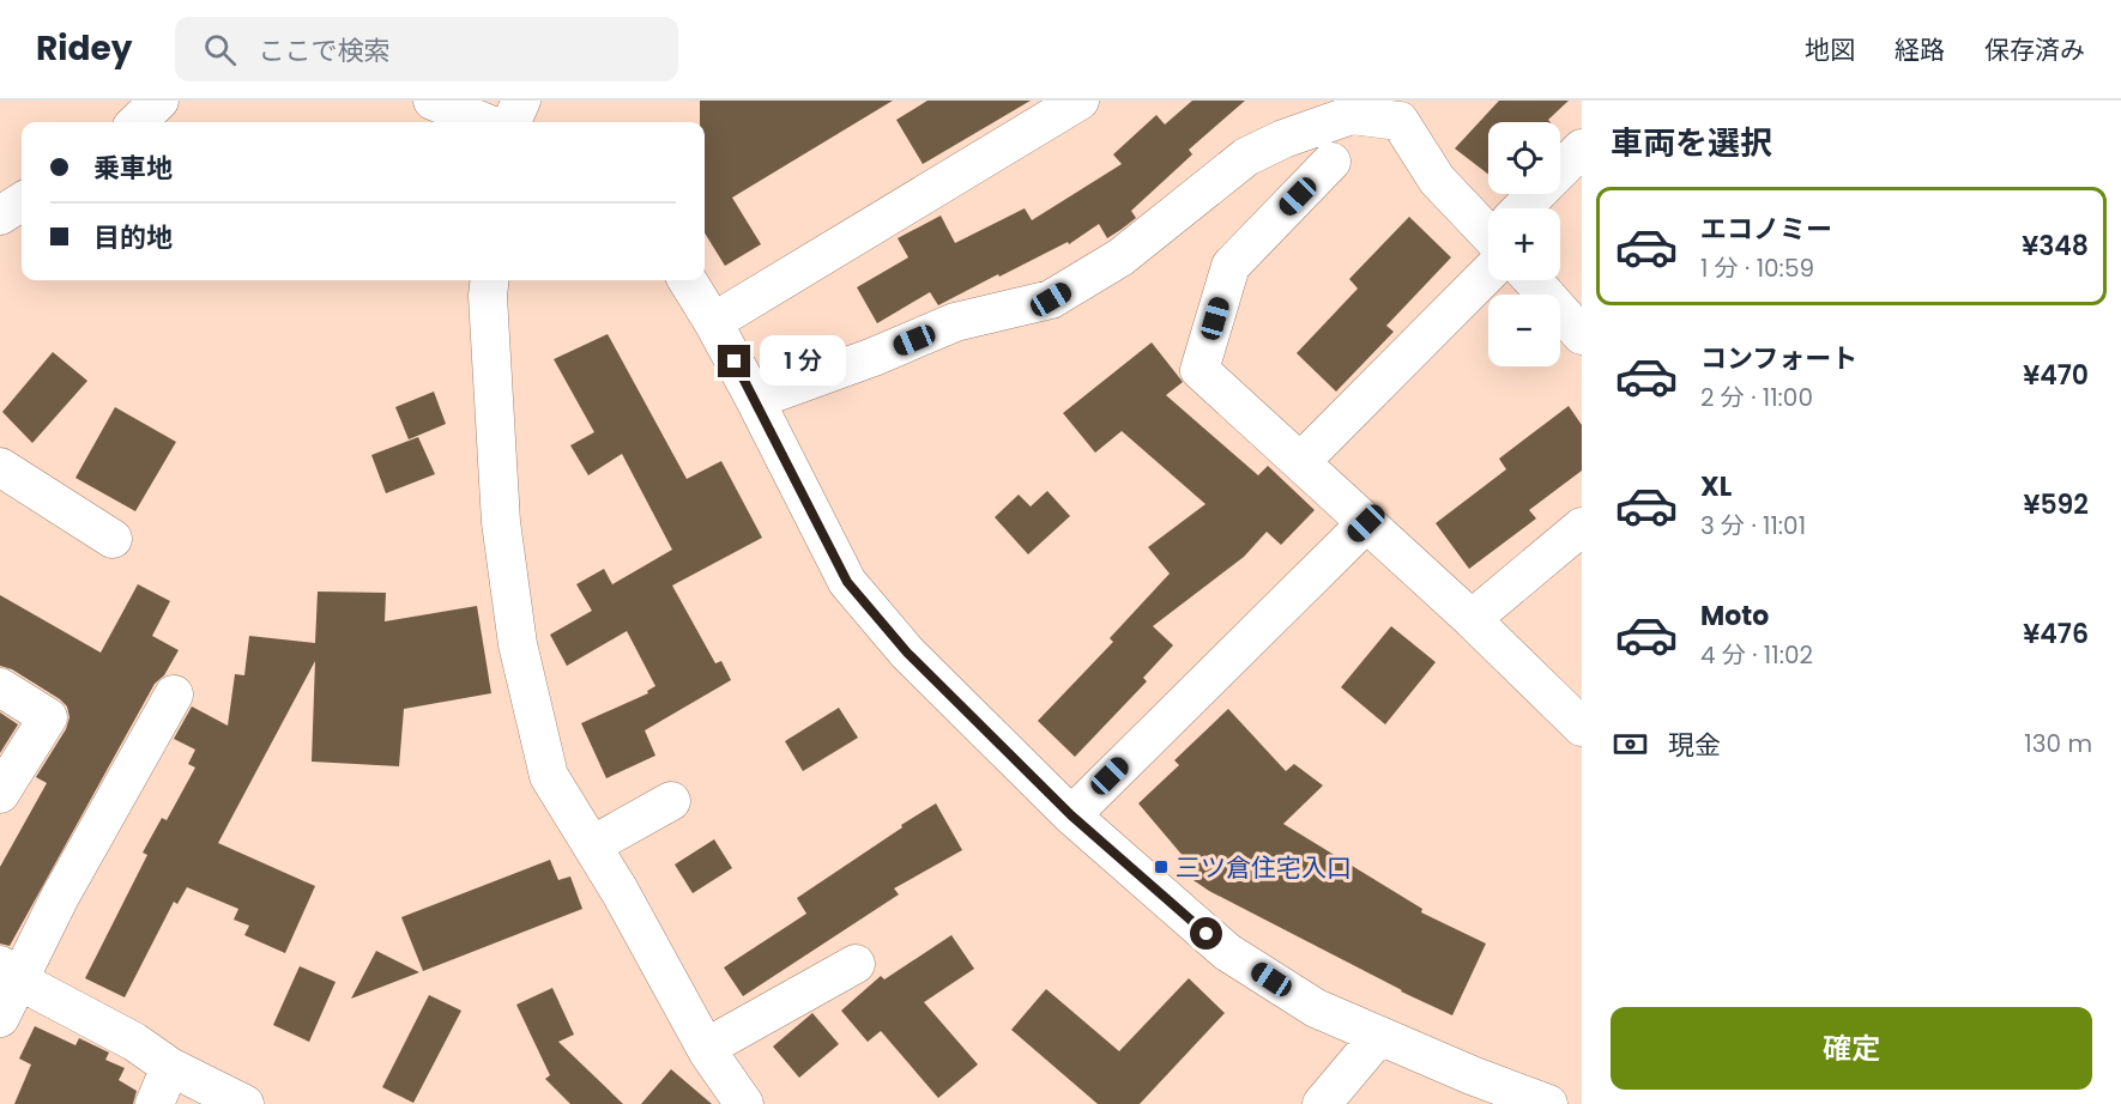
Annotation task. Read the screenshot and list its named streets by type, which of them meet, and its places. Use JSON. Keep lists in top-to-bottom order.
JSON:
{
  "places": {
    "transit": ["三ツ倉住宅入口"]
  },
  "page": {
    "header": "Ridey",
    "search": "ここで検索",
    "nav": ["地図", "経路", "保存済み"],
    "heading": "車両を選択",
    "map_buttons": ["+", "−"],
    "banner": ["乗車地", "目的地"],
    "list": [
      {
        "name": "エコノミー",
        "note": "1 分 · 10:59",
        "value": "¥348"
      },
      {
        "name": "コンフォート",
        "note": "2 分 · 11:00",
        "value": "¥470"
      },
      {
        "name": "XL",
        "note": "3 分 · 11:01",
        "value": "¥592"
      },
      {
        "name": "Moto",
        "note": "4 分 · 11:02",
        "value": "¥476"
      }
    ],
    "bubble": "1 分",
    "pay": ["現金", "130 m"],
    "buttons": "確定"
  }
}
